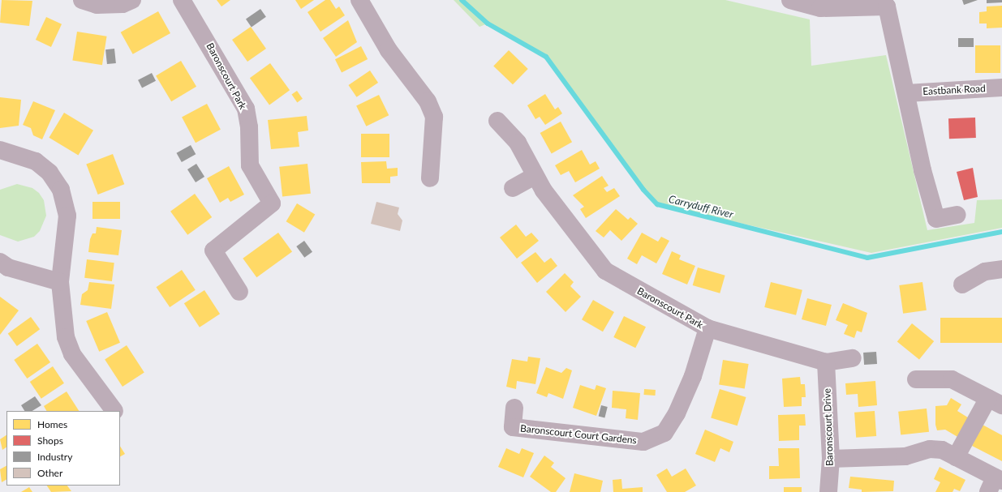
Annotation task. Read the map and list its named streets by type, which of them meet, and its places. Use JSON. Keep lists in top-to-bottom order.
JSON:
{
  "streets": {
    "street": [
      "Baronscourt Park",
      "Eastbank Road",
      "Baronscourt Drive",
      "Baronscourt Court Gardens"
    ]
  },
  "crossings": [
    ["Baronscourt Park", "Baronscourt Drive"],
    ["Baronscourt Park", "Baronscourt Court Gardens"]
  ],
  "water": ["Carryduff River"],
  "legend": [
    "Homes",
    "Shops",
    "Industry",
    "Other"
  ]
}
